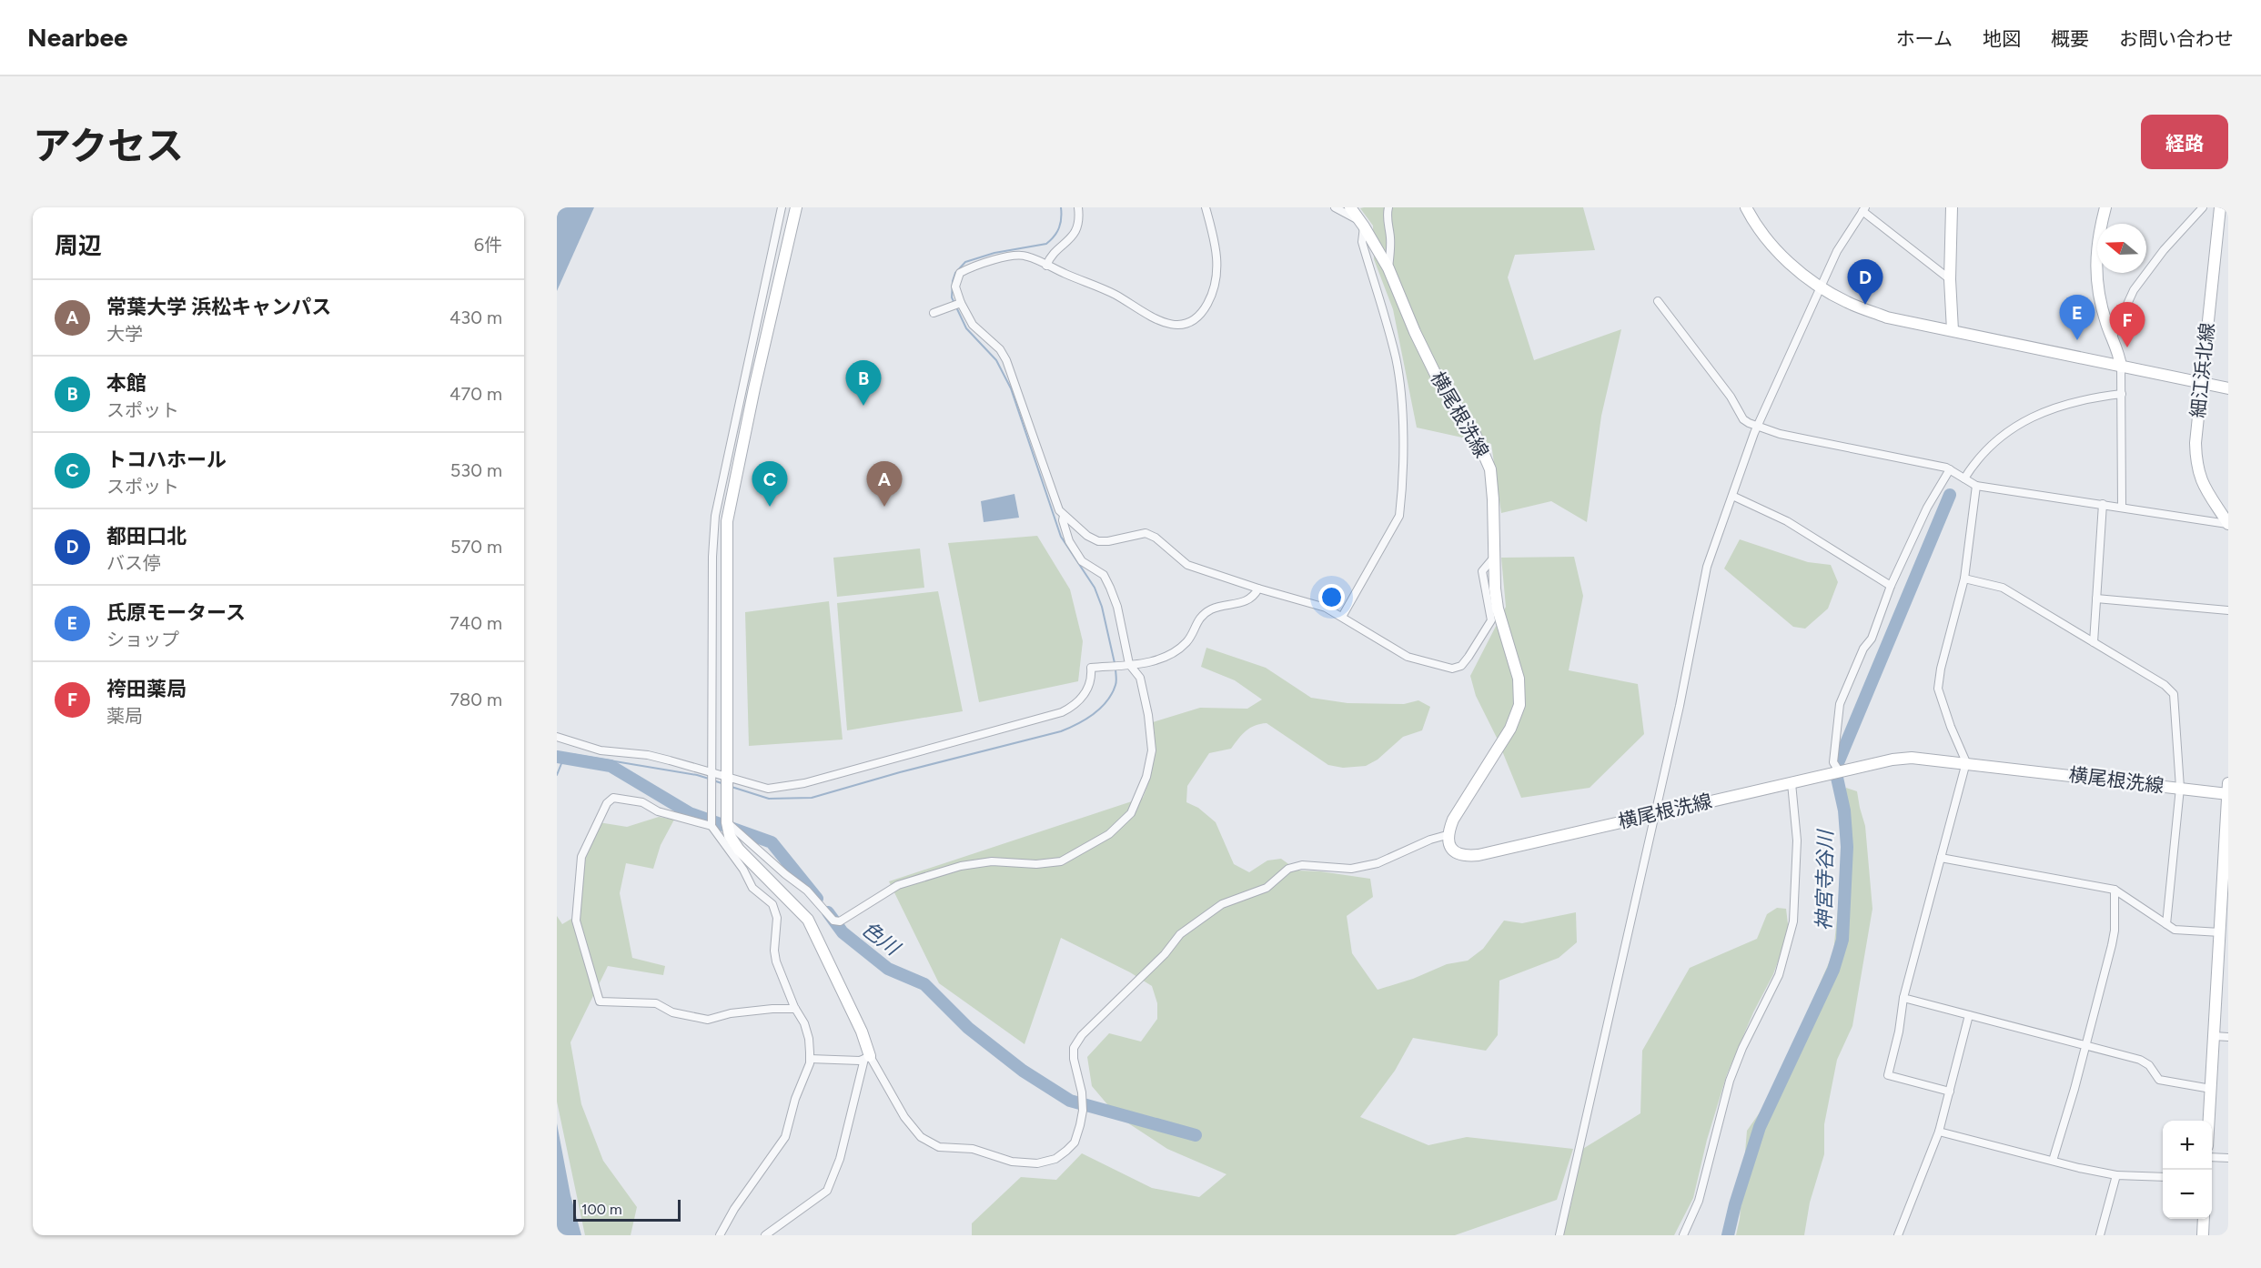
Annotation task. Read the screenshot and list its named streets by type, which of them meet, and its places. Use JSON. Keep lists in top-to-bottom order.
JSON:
{
  "streets": {
    "main road": ["細江浜北線", "横尾根洗線"]
  },
  "water": ["神宮寺谷川", "色川"],
  "scale_bar": "100 m",
  "north": "left",
  "page": {
    "header": "Nearbee",
    "nav": [
      "ホーム",
      "地図",
      "概要",
      "お問い合わせ"
    ],
    "title": "アクセス",
    "buttons": "経路",
    "heading": ["周辺", "6件"],
    "pins": [
      "D",
      "E",
      "F",
      "B",
      "A",
      "C"
    ],
    "list": [
      {
        "mark": "A",
        "name": "常葉大学 浜松キャンパス",
        "note": "大学",
        "value": "430 m"
      },
      {
        "mark": "B",
        "name": "本館",
        "note": "スポット",
        "value": "470 m"
      },
      {
        "mark": "C",
        "name": "トコハホール",
        "note": "スポット",
        "value": "530 m"
      },
      {
        "mark": "D",
        "name": "都田口北",
        "note": "バス停",
        "value": "570 m"
      },
      {
        "mark": "E",
        "name": "氏原モータース",
        "note": "ショップ",
        "value": "740 m"
      },
      {
        "mark": "F",
        "name": "袴田薬局",
        "note": "薬局",
        "value": "780 m"
      }
    ],
    "map_buttons": ["+", "−"],
    "scale": "100 m"
  }
}
